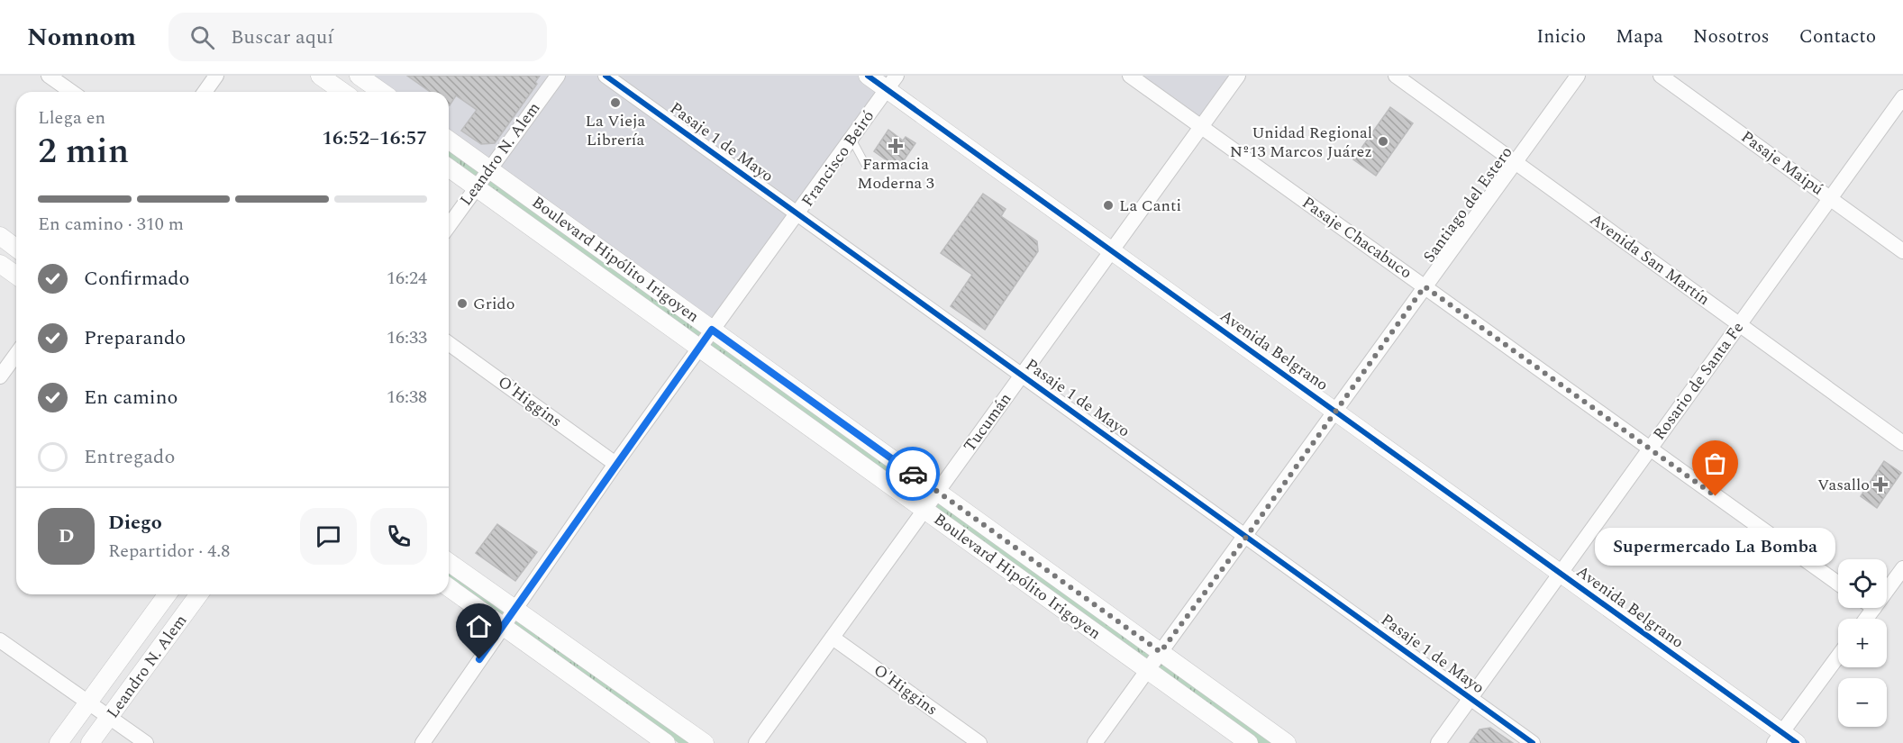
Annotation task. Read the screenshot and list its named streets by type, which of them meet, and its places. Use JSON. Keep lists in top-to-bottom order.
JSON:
{
  "streets": {
    "street": [
      "Pasaje 1 de Mayo",
      "Leandro N. Alem",
      "Francisco Beiró",
      "Pasaje Maipú",
      "Santiago del Estero",
      "Pasaje Chacabuco",
      "Boulevard Hipólito Irigoyen",
      "Avenida San Martín",
      "Avenida Belgrano",
      "Rosario de Santa Fe",
      "O'Higgins",
      "Tucumán"
    ]
  },
  "crossings": [
    ["Pasaje 1 de Mayo", "Francisco Beiró"],
    ["Pasaje 1 de Mayo", "Santiago del Estero"],
    ["Pasaje 1 de Mayo", "Rosario de Santa Fe"],
    ["Pasaje 1 de Mayo", "Tucumán"],
    ["Leandro N. Alem", "Boulevard Hipólito Irigoyen"],
    ["Francisco Beiró", "Boulevard Hipólito Irigoyen"],
    ["Francisco Beiró", "Avenida Belgrano"],
    ["Francisco Beiró", "O'Higgins"],
    ["Pasaje Maipú", "Rosario de Santa Fe"],
    ["Santiago del Estero", "Pasaje Chacabuco"],
    ["Santiago del Estero", "Boulevard Hipólito Irigoyen"],
    ["Santiago del Estero", "Avenida San Martín"],
    ["Santiago del Estero", "Avenida Belgrano"],
    ["Pasaje Chacabuco", "Rosario de Santa Fe"],
    ["Pasaje Chacabuco", "Tucumán"],
    ["Boulevard Hipólito Irigoyen", "Tucumán"],
    ["Avenida San Martín", "Rosario de Santa Fe"],
    ["Avenida Belgrano", "Rosario de Santa Fe"],
    ["Avenida Belgrano", "Tucumán"],
    ["O'Higgins", "Tucumán"]
  ],
  "places": {
    "other": [
      "La Vieja Librería",
      "Unidad Regional Nº13 Marcos Juárez",
      "La Canti",
      "Grido",
      "Supermercado La Bomba"
    ],
    "health": ["Farmacia Moderna 3", "Vasallo"]
  },
  "page": {
    "header": "Nomnom",
    "search": "Buscar aquí",
    "nav": [
      "Inicio",
      "Mapa",
      "Nosotros",
      "Contacto"
    ],
    "heading": ["2 min", "Llega en", "16:52–16:57"],
    "panel": ["Diego", "Repartidor · 4.8"],
    "bar": "En camino · 310 m",
    "list": [
      ["Confirmado", "16:24"],
      ["Preparando", "16:33"],
      ["En camino", "16:38"],
      "Entregado"
    ],
    "round": "D",
    "bubble": "Supermercado La Bomba",
    "map_buttons": ["+", "−"]
  }
}
